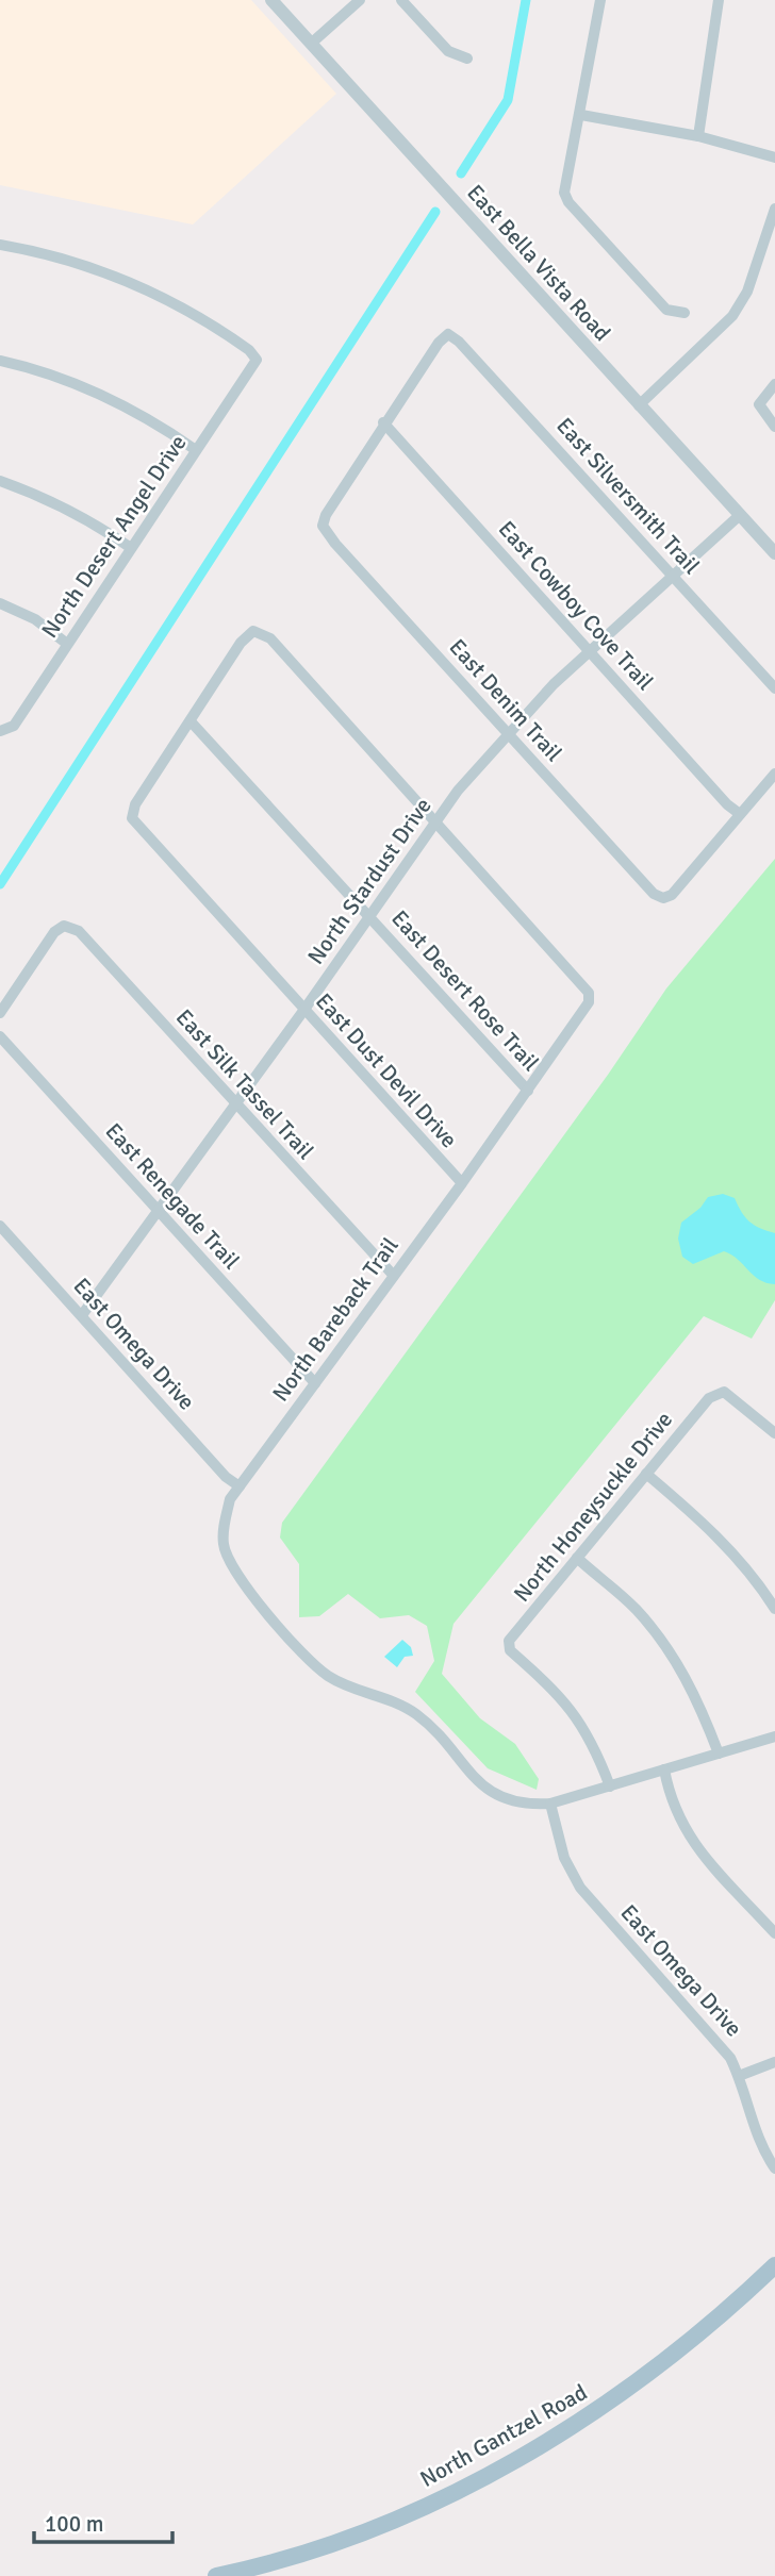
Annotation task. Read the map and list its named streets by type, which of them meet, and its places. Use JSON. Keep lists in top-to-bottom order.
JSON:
{
  "streets": {
    "main road": ["North Gantzel Road"],
    "street": [
      "East Bella Vista Road",
      "East Silversmith Trail",
      "North Desert Angel Drive",
      "East Cowboy Cove Trail",
      "East Denim Trail",
      "North Stardust Drive",
      "East Desert Rose Trail",
      "East Dust Devil Drive",
      "East Silk Tassel Trail",
      "East Renegade Trail",
      "North Bareback Trail",
      "East Omega Drive",
      "North Honeysuckle Drive"
    ]
  },
  "crossings": [
    ["East Bella Vista Road", "North Stardust Drive"],
    ["East Silversmith Trail", "East Cowboy Cove Trail"],
    ["East Silversmith Trail", "East Denim Trail"],
    ["East Silversmith Trail", "North Stardust Drive"],
    ["East Cowboy Cove Trail", "East Denim Trail"],
    ["East Cowboy Cove Trail", "North Stardust Drive"],
    ["East Denim Trail", "North Stardust Drive"],
    ["North Stardust Drive", "East Desert Rose Trail"],
    ["North Stardust Drive", "East Dust Devil Drive"],
    ["North Stardust Drive", "East Silk Tassel Trail"],
    ["North Stardust Drive", "East Renegade Trail"],
    ["North Stardust Drive", "North Bareback Trail"],
    ["North Stardust Drive", "East Omega Drive"],
    ["East Desert Rose Trail", "East Dust Devil Drive"],
    ["East Desert Rose Trail", "North Bareback Trail"],
    ["East Dust Devil Drive", "North Bareback Trail"],
    ["East Silk Tassel Trail", "North Bareback Trail"],
    ["East Renegade Trail", "North Bareback Trail"],
    ["North Bareback Trail", "East Omega Drive"],
    ["North Bareback Trail", "North Honeysuckle Drive"]
  ],
  "scale_bar": "100 m"
}
